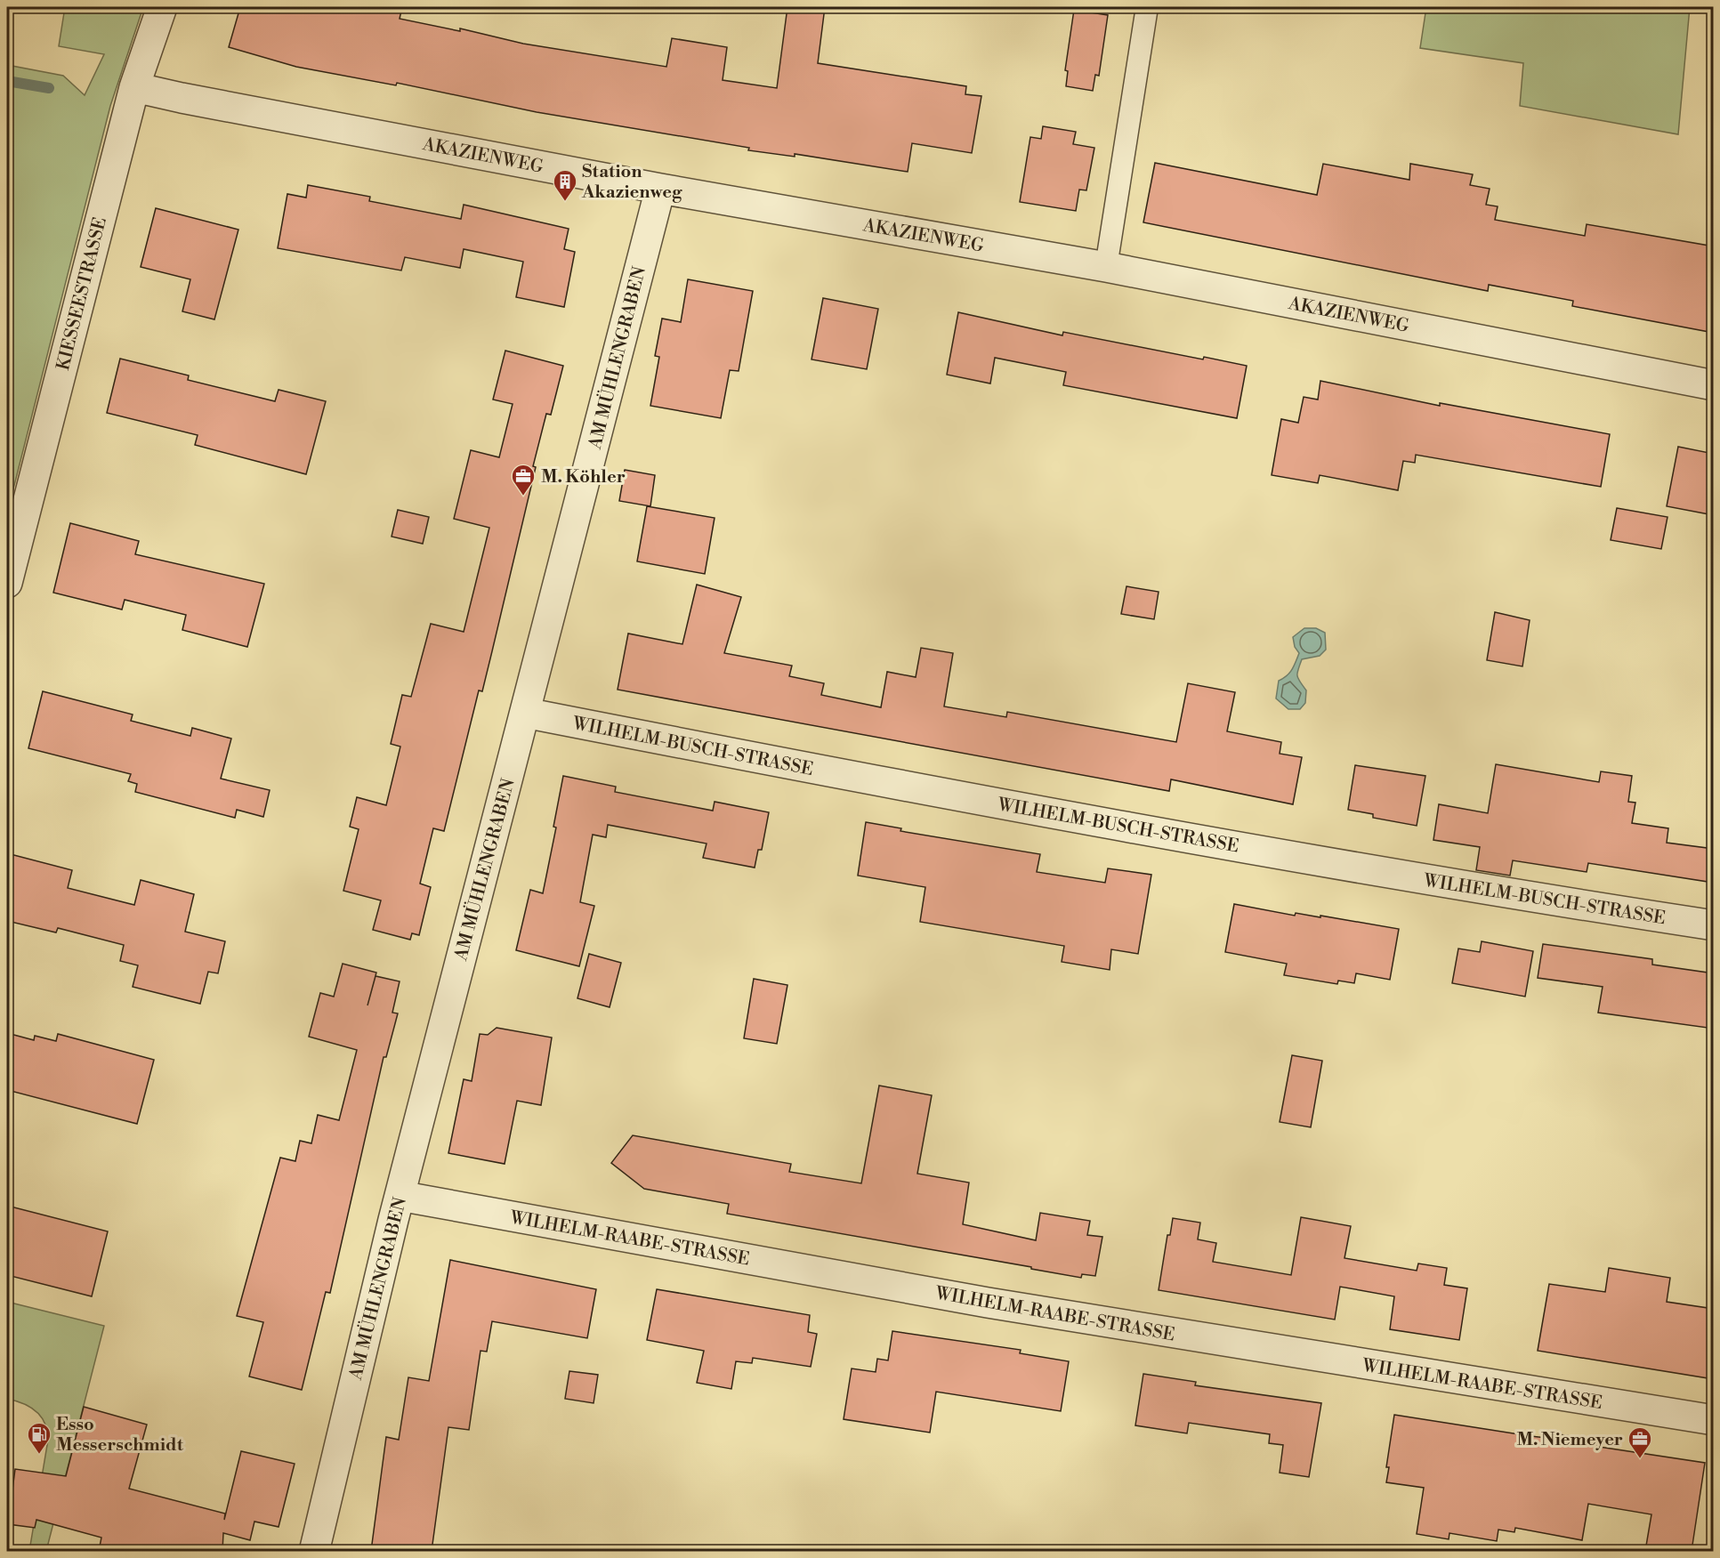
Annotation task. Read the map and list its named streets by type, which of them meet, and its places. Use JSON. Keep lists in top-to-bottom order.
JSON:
{
  "streets": {
    "street": [
      "AKAZIENWEG",
      "KIESSEESTRASSE",
      "AM MÜHLENGRABEN",
      "WILHELM-BUSCH-STRASSE",
      "WILHELM-RAABE-STRASSE"
    ]
  },
  "crossings": [
    ["AKAZIENWEG", "KIESSEESTRASSE"],
    ["AKAZIENWEG", "AM MÜHLENGRABEN"],
    ["AM MÜHLENGRABEN", "WILHELM-BUSCH-STRASSE"],
    ["AM MÜHLENGRABEN", "WILHELM-RAABE-STRASSE"]
  ],
  "places": {
    "building": ["Station Akazienweg"],
    "office": ["M. Köhler", "M. Niemeyer"],
    "fuel station": ["Esso Messerschmidt"]
  }
}
